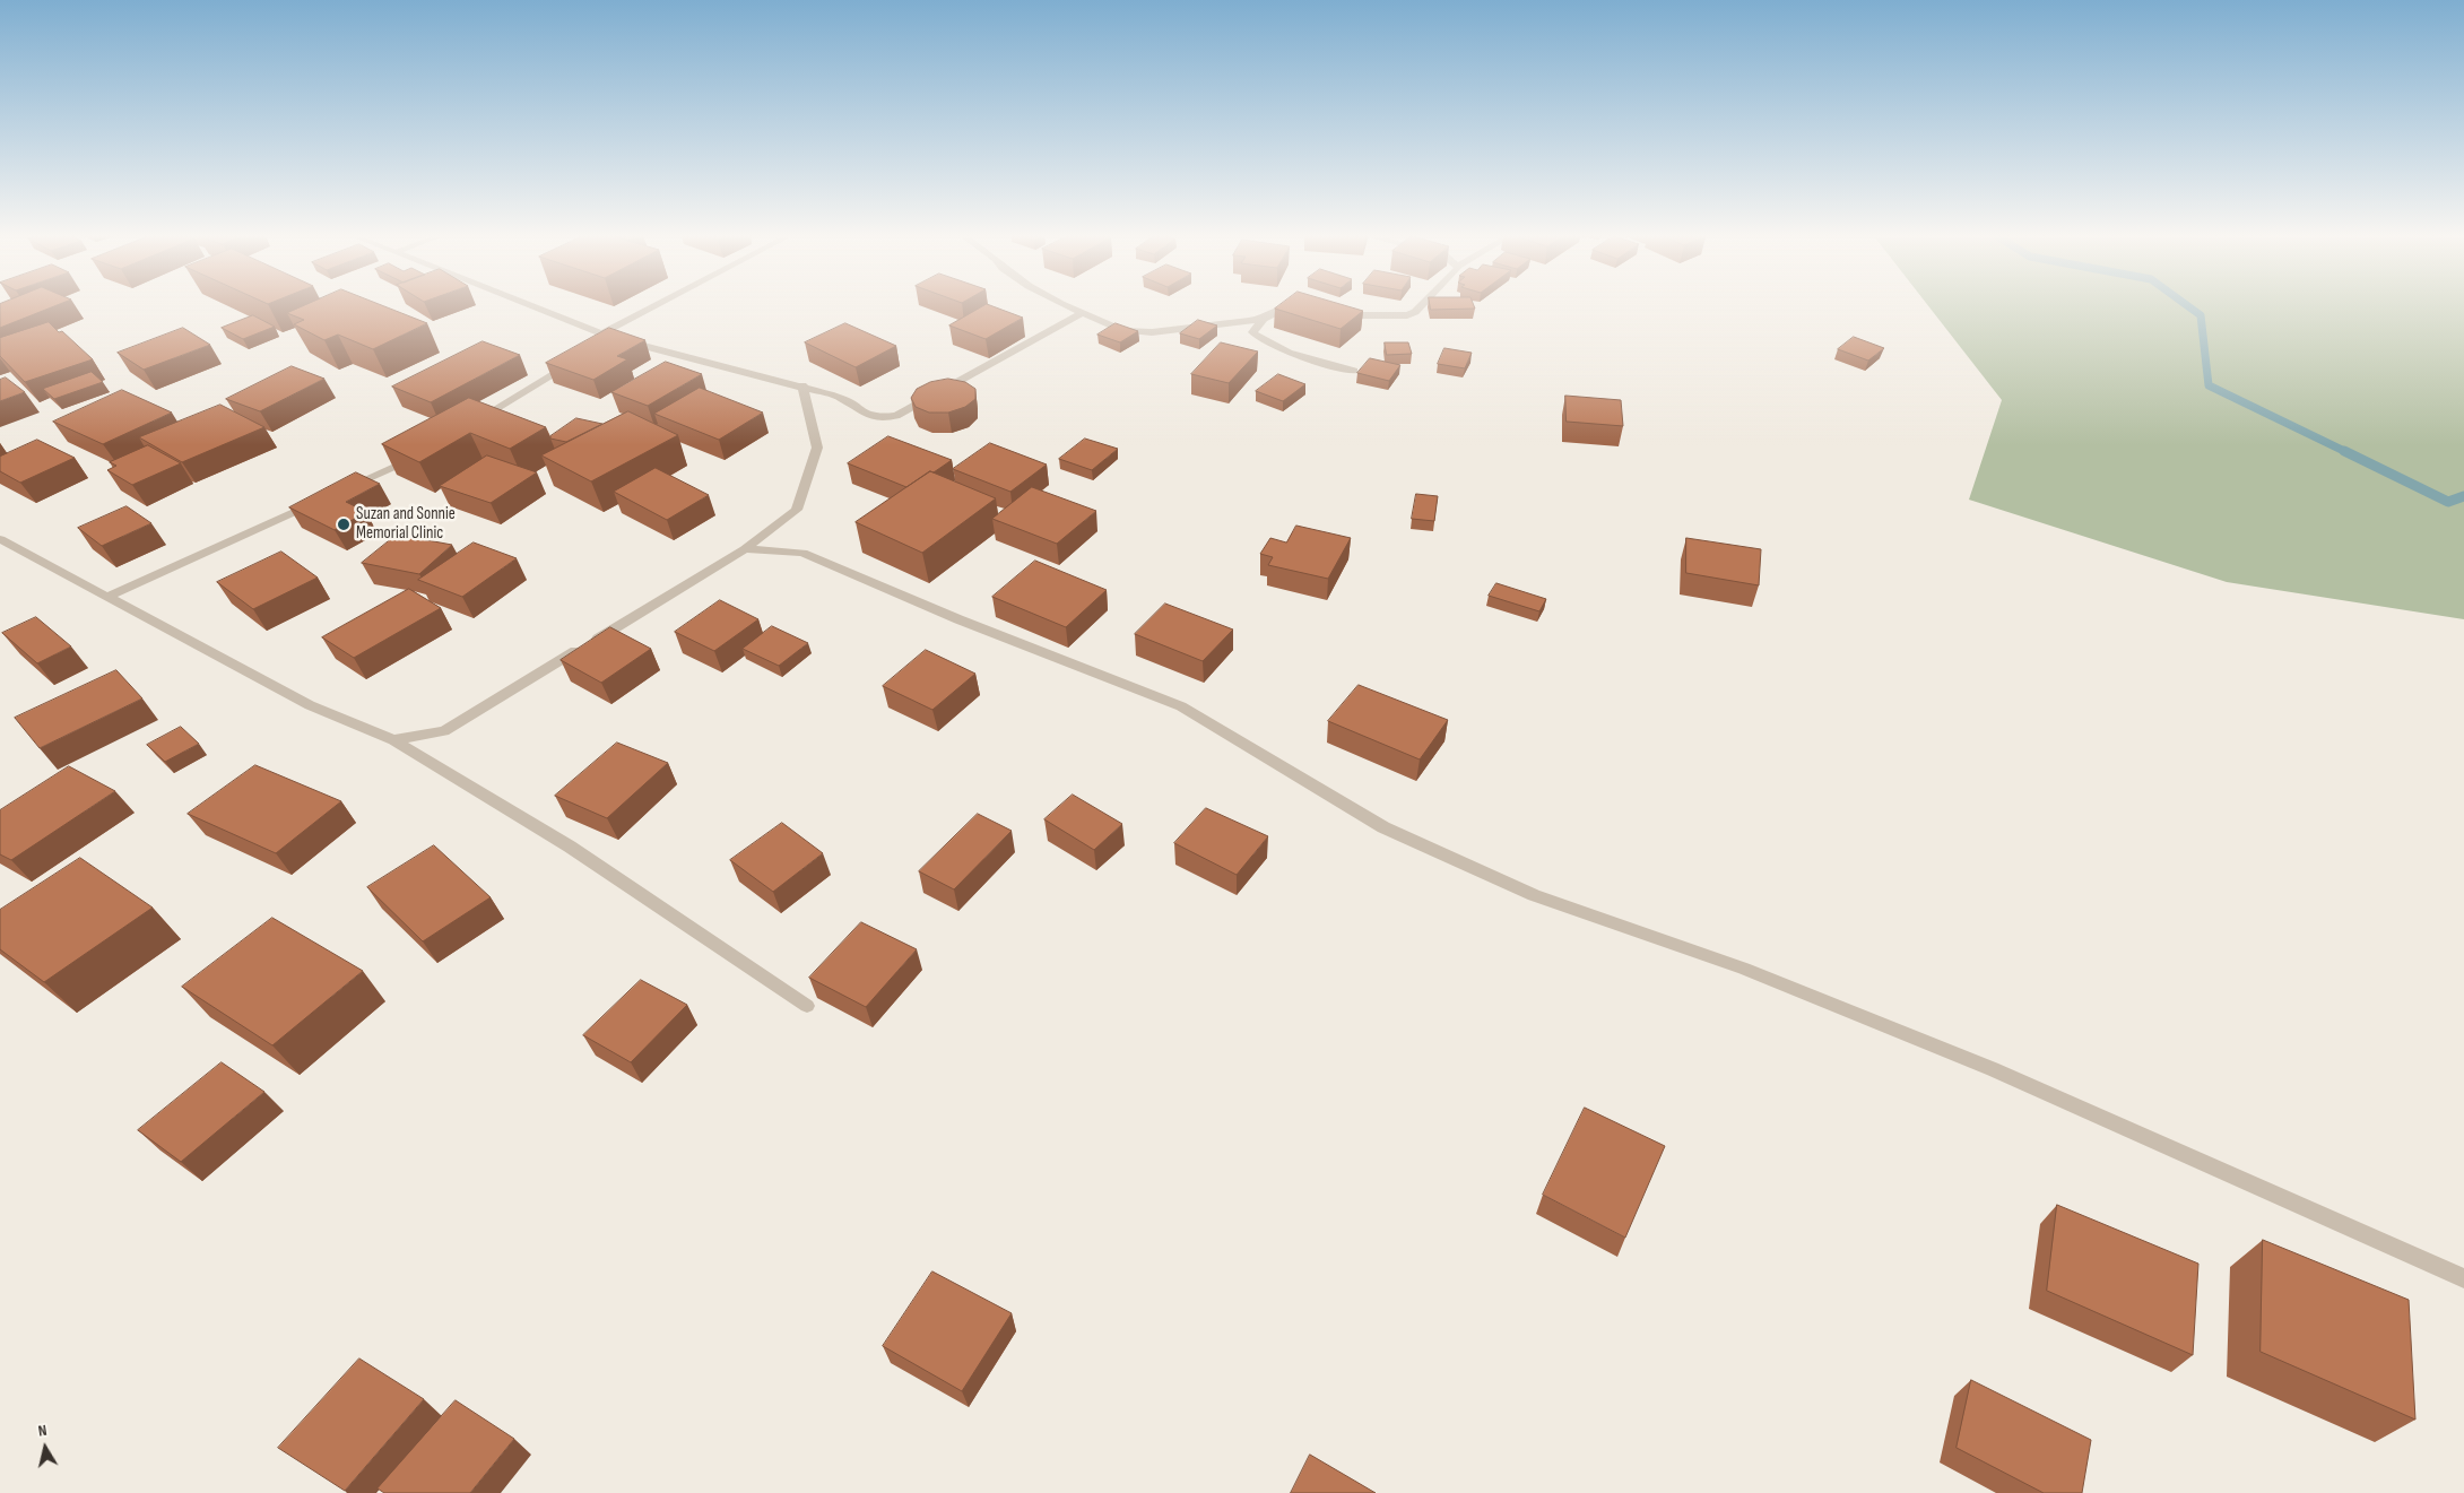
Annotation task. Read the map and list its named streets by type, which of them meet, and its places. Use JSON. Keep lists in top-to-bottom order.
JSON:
{
  "places": ["Suzan and Sonnie Memorial Clinic"],
  "north": "top"
}
